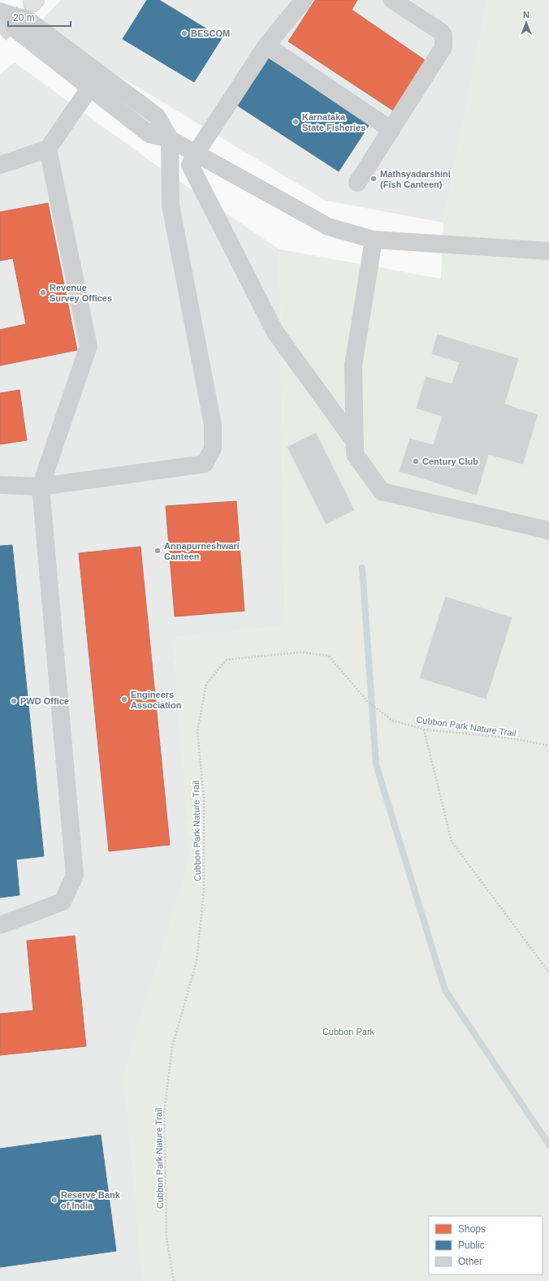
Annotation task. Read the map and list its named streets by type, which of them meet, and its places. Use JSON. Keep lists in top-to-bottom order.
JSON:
{
  "streets": {
    "path": ["Cubbon Park Nature Trail"]
  },
  "parks": ["Cubbon Park"],
  "places": [
    "BESCOM",
    "Karnataka State Fisheries",
    "Mathsyadarshini (Fish Canteen)",
    "Revenue Survey Offices",
    "Century Club",
    "Annapurneshwari Canteen",
    "Engineers Association",
    "PWD Office",
    "Reserve Bank of India"
  ],
  "legend": ["Shops", "Public", "Other"],
  "scale_bar": "20 m",
  "north": "top"
}
